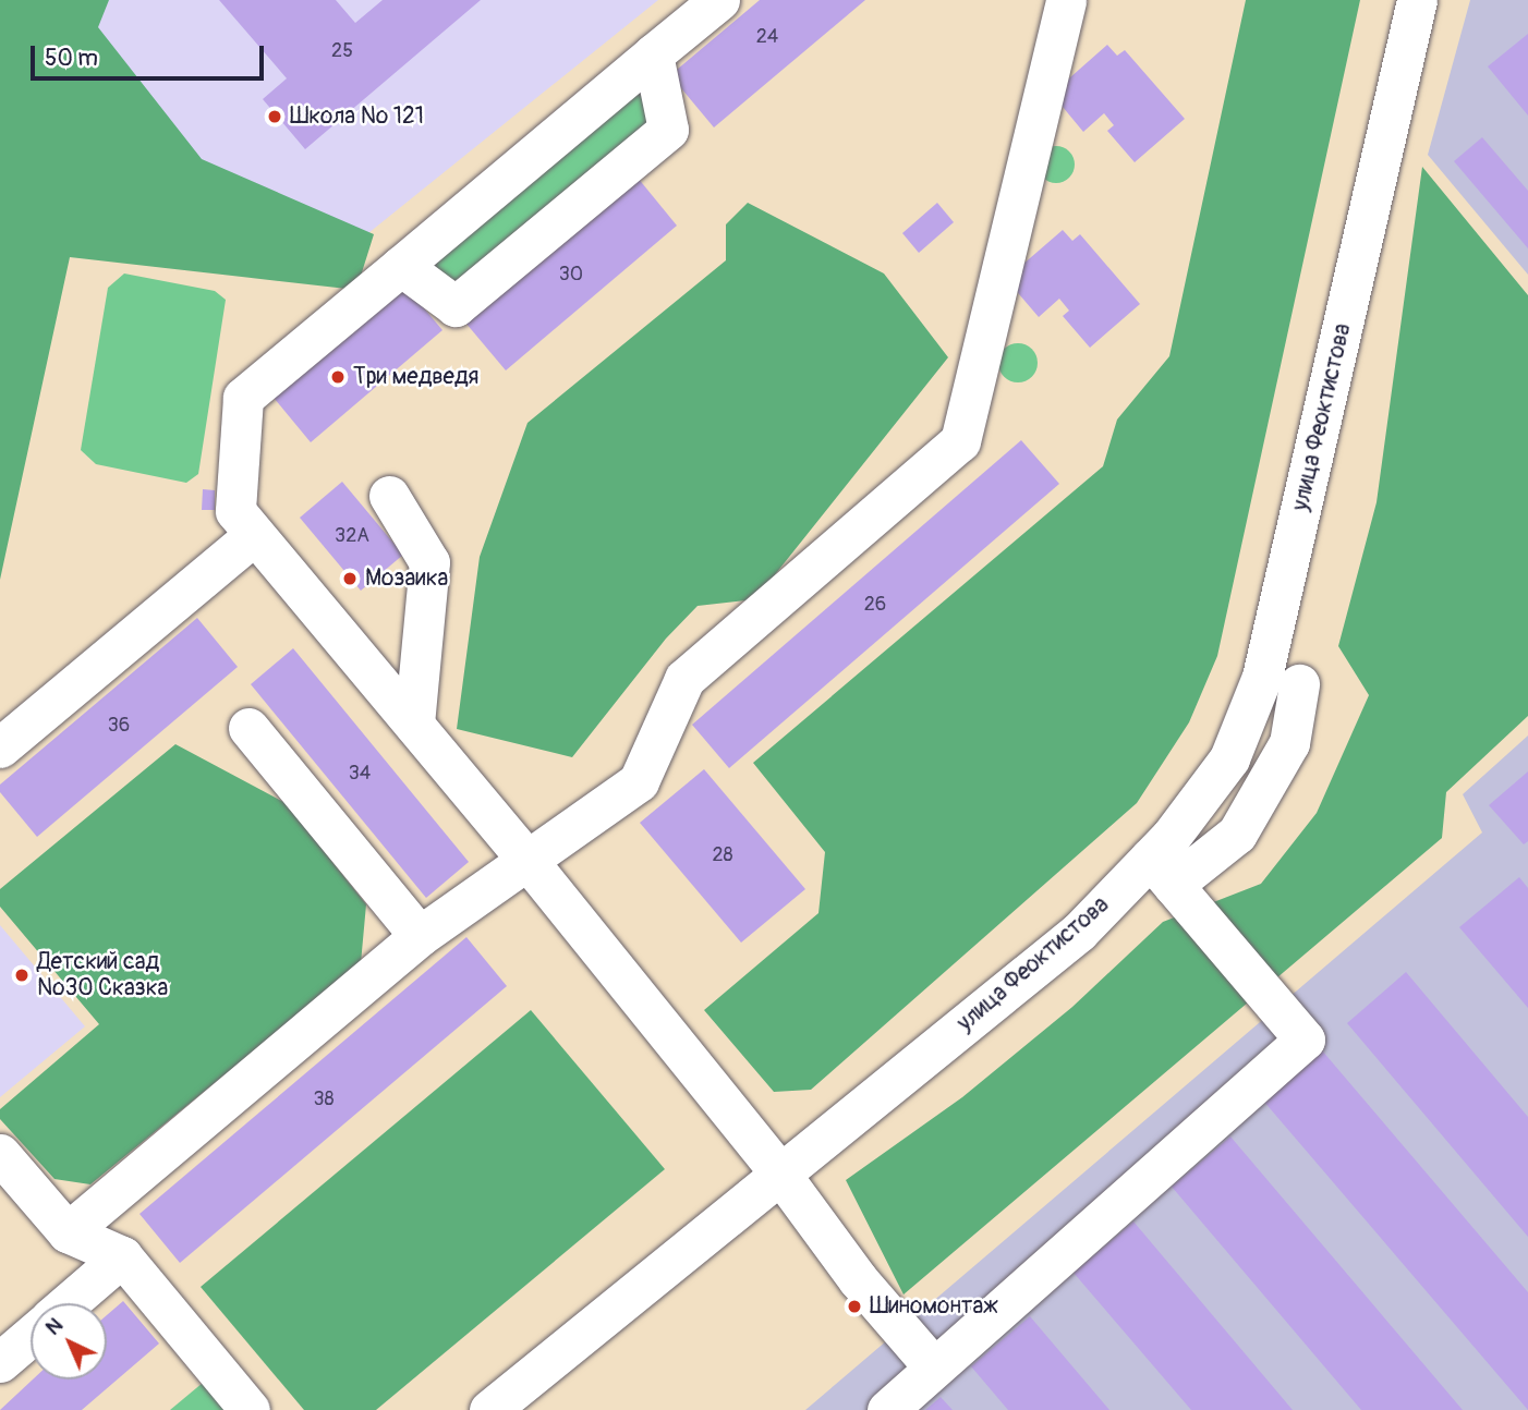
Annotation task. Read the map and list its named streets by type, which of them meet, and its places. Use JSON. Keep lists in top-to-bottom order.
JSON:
{
  "streets": {
    "street": ["улица Феоктистова"]
  },
  "places": [
    "Школа № 121",
    "Три медведя",
    "Мозаика",
    "Детский сад №30 Сказка",
    "Шиномонтаж"
  ],
  "house_numbers": [
    "24",
    "25",
    "30",
    "32А",
    "26",
    "36",
    "34",
    "28",
    "38"
  ],
  "scale_bar": "50 m",
  "north": "top left"
}
